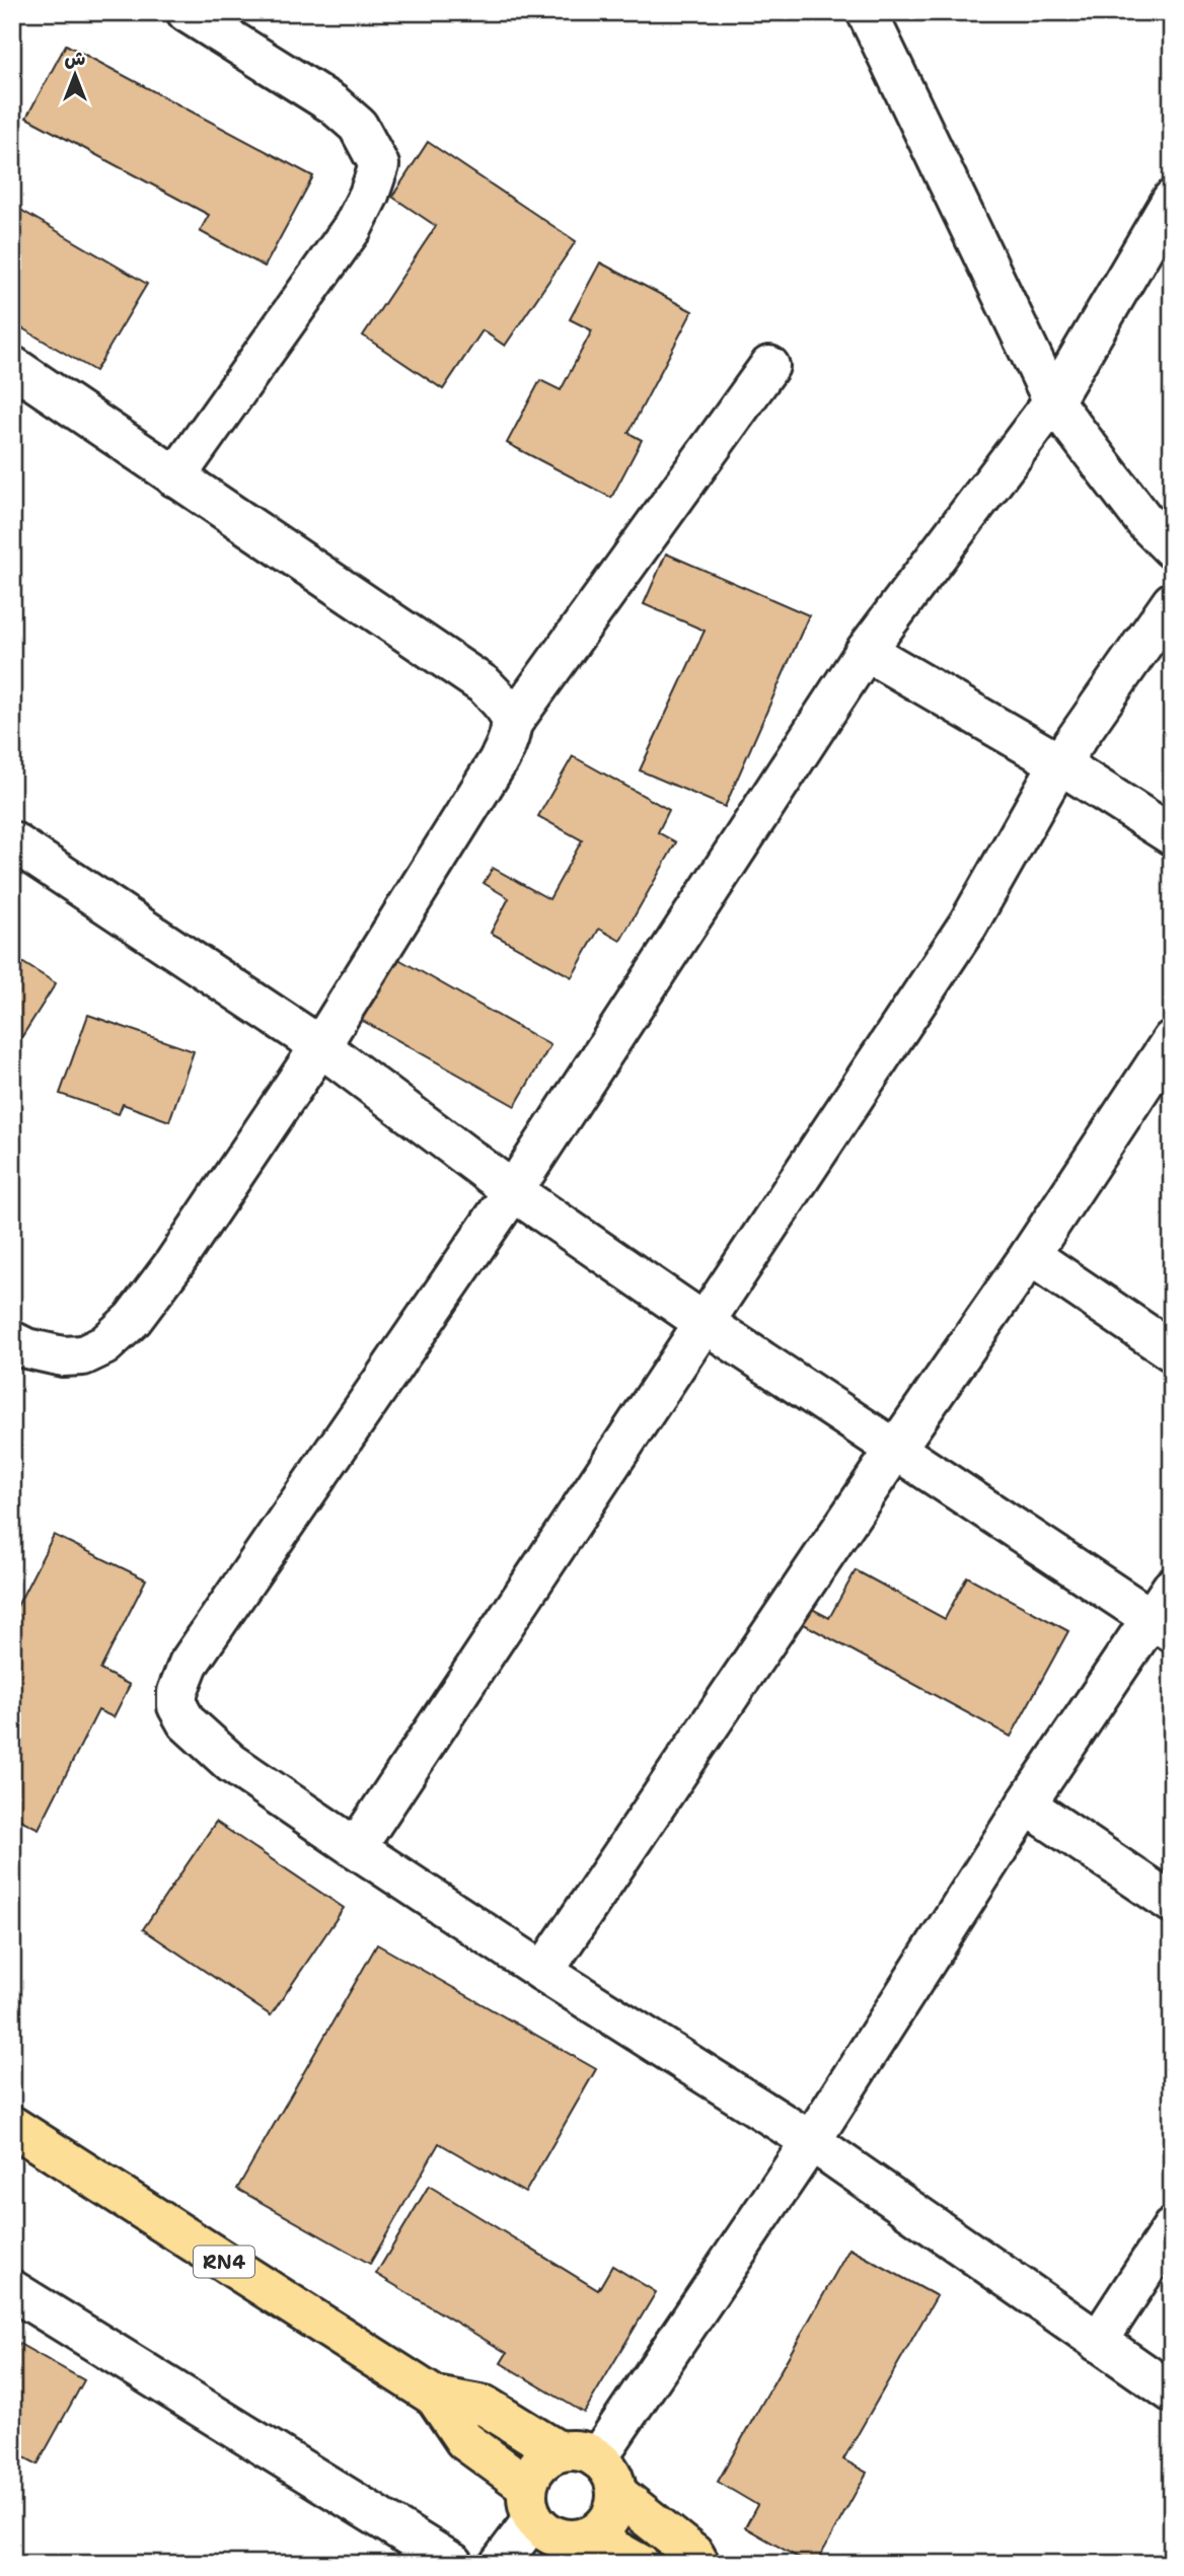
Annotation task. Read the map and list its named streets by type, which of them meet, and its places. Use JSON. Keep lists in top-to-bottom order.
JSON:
{
  "streets": {
    "main road": ["RN4"]
  },
  "north": "top"
}
